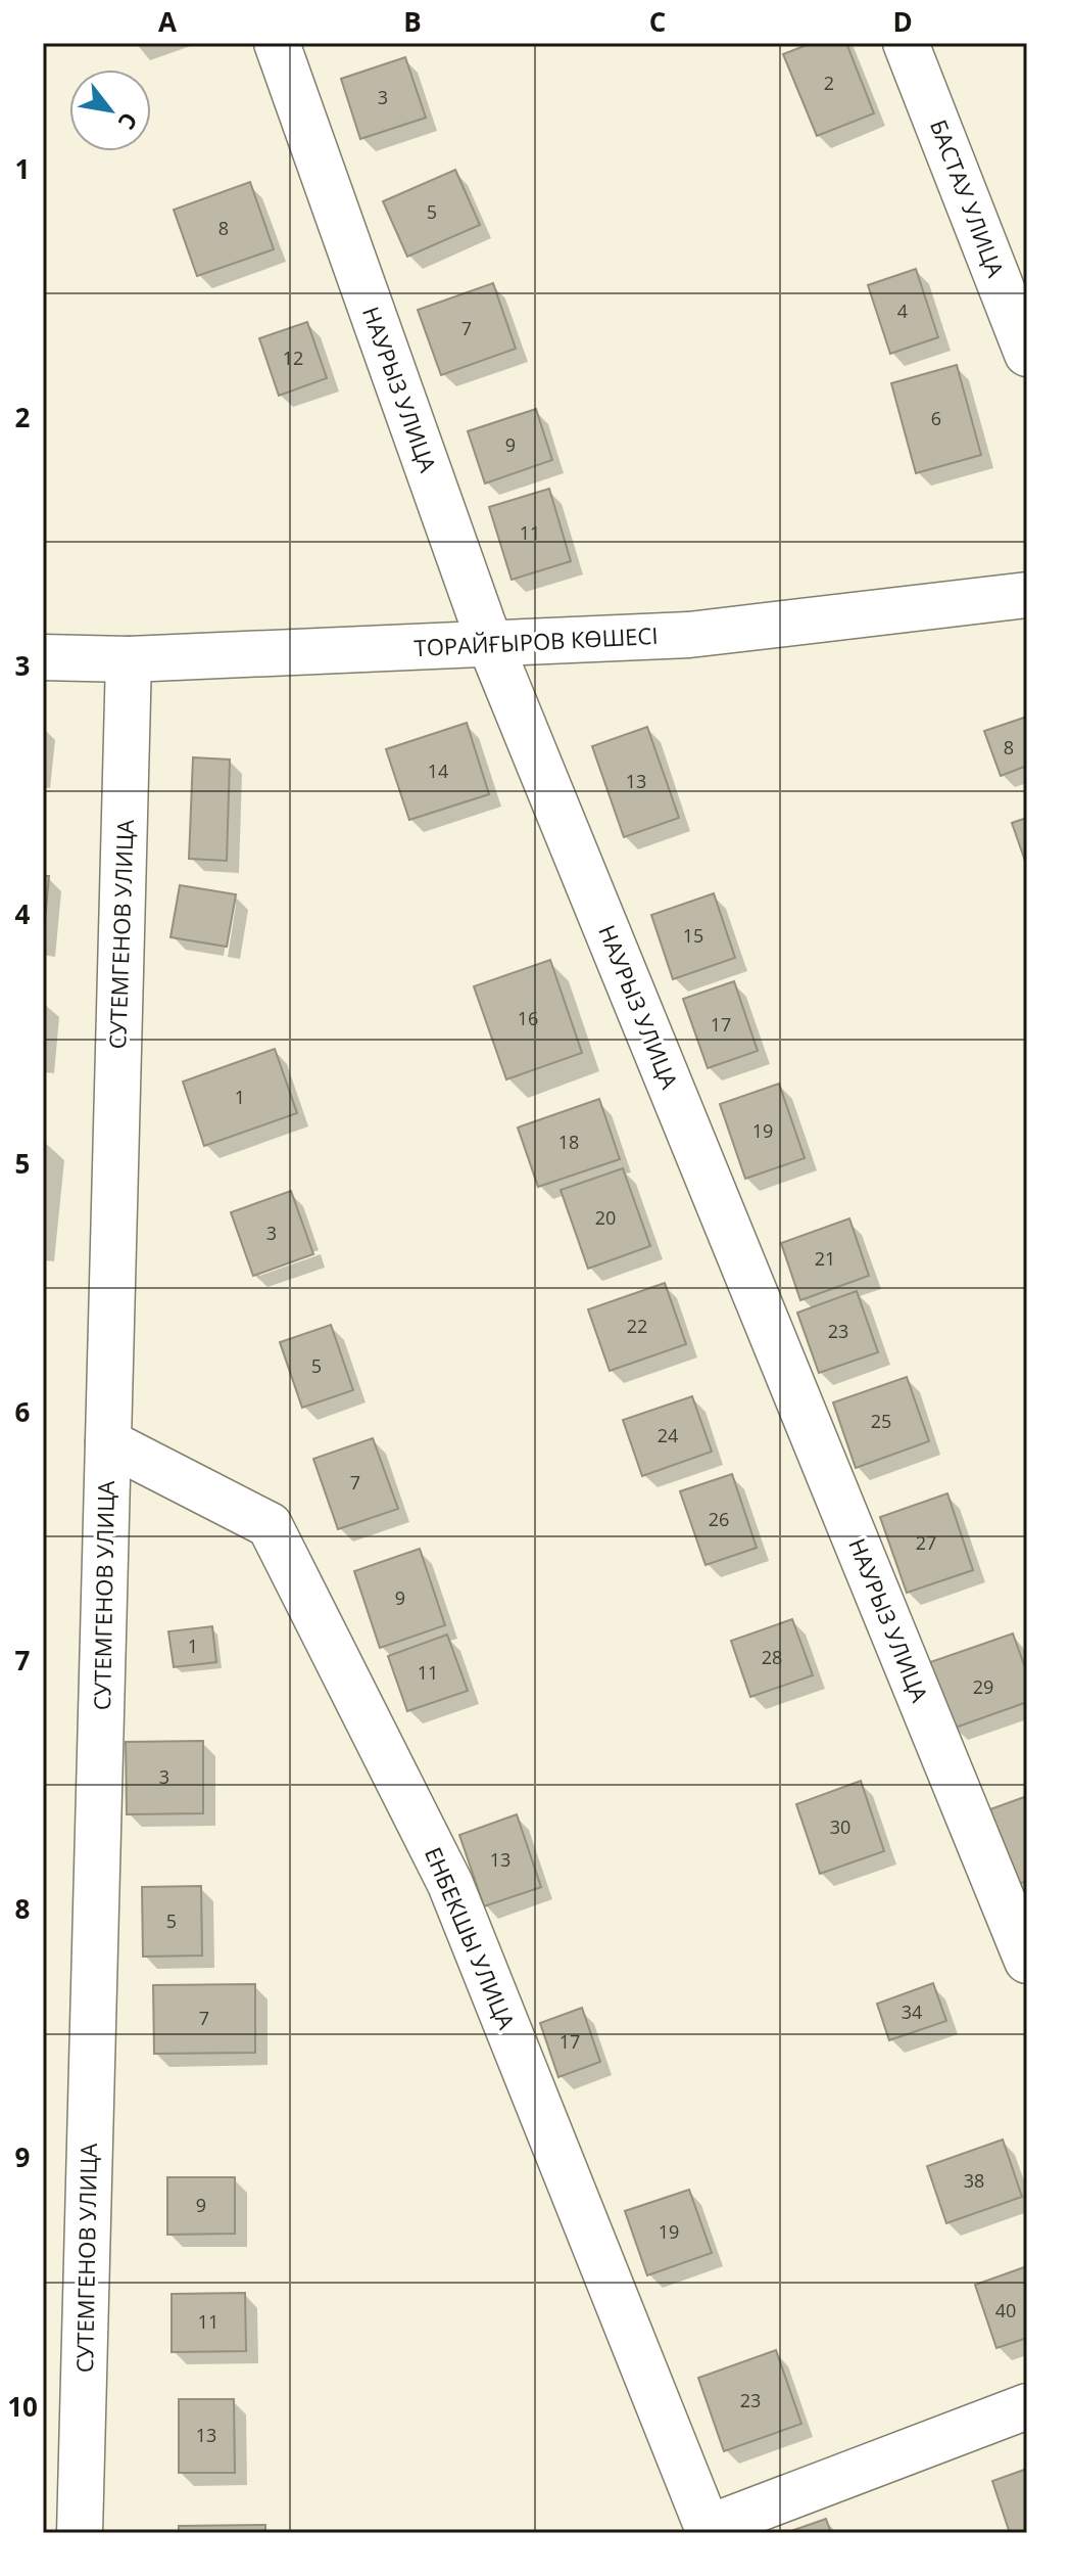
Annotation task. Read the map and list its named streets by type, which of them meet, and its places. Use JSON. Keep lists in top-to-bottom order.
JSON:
{
  "streets": {
    "street": [
      "БАСТАУ УЛИЦА",
      "НАУРЫЗ УЛИЦА",
      "ТОРАЙҒЫРОВ КӨШЕСІ",
      "СУТЕМГЕНОВ УЛИЦА",
      "ЕНБЕКШЫ УЛИЦА"
    ]
  },
  "crossings": [
    ["НАУРЫЗ УЛИЦА", "ТОРАЙҒЫРОВ КӨШЕСІ"],
    ["ТОРАЙҒЫРОВ КӨШЕСІ", "СУТЕМГЕНОВ УЛИЦА"],
    ["СУТЕМГЕНОВ УЛИЦА", "ЕНБЕКШЫ УЛИЦА"]
  ],
  "house_numbers": [
    "2",
    "3",
    "5",
    "8",
    "4",
    "7",
    "12",
    "6",
    "9",
    "11",
    "8",
    "14",
    "13",
    "15",
    "16",
    "17",
    "1",
    "19",
    "18",
    "20",
    "3",
    "21",
    "22",
    "23",
    "5",
    "25",
    "24",
    "7",
    "26",
    "27",
    "9",
    "1",
    "28",
    "11",
    "29",
    "3",
    "30",
    "13",
    "5",
    "34",
    "7",
    "17",
    "38",
    "9",
    "19",
    "40",
    "11",
    "23",
    "13"
  ],
  "north": "bottom right",
  "grid": {
    "columns": [
      "A",
      "B",
      "C",
      "D"
    ],
    "rows": [
      "1",
      "2",
      "3",
      "4",
      "5",
      "6",
      "7",
      "8",
      "9",
      "10"
    ]
  }
}
